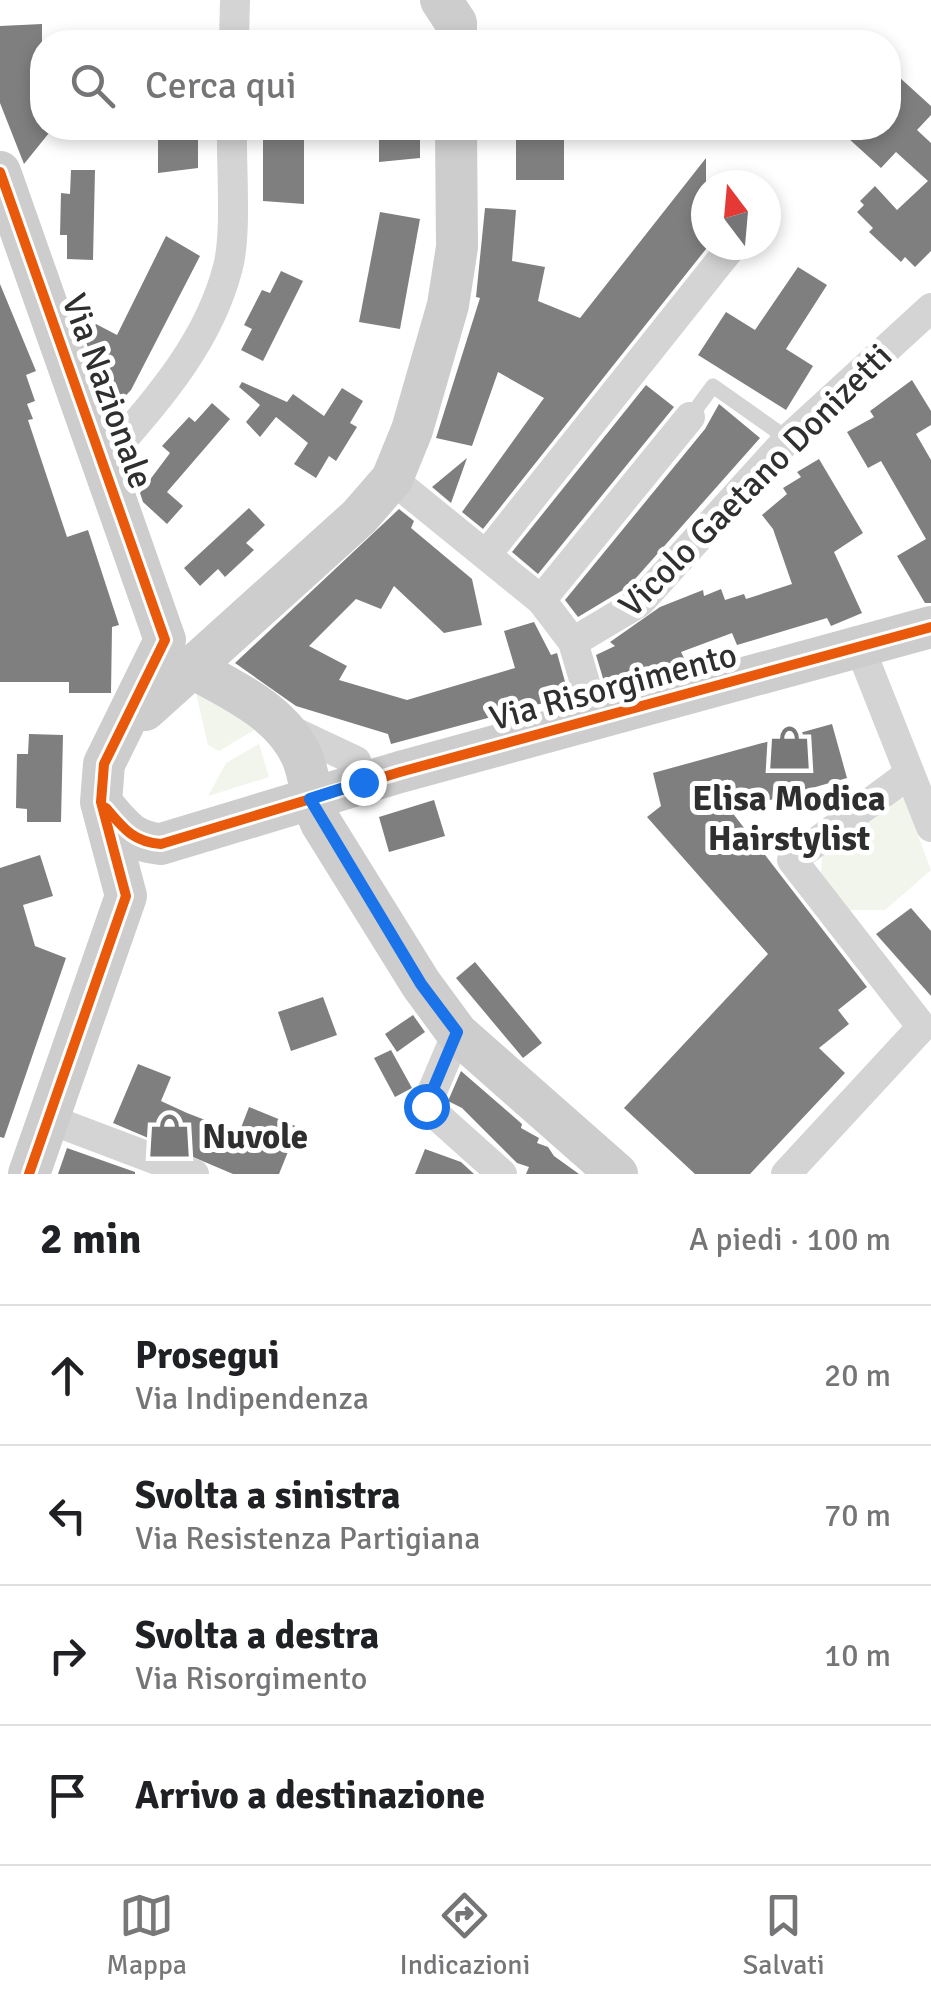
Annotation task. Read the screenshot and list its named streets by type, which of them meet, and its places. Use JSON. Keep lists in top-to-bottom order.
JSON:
{
  "streets": {
    "street": ["Via Nazionale", "Vicolo Gaetano Donizetti", "Via Risorgimento"]
  },
  "places": {
    "shop": ["Elisa Modica Hairstylist", "Nuvole"]
  },
  "north": "top",
  "page": {
    "search": "Cerca qui",
    "heading": ["2 min", "A piedi · 100 m"],
    "list": [
      ["Prosegui", "Via Indipendenza", "20 m"],
      ["Svolta a sinistra", "Via Resistenza Partigiana", "70 m"],
      ["Svolta a destra", "Via Risorgimento", "10 m"],
      "Arrivo a destinazione"
    ],
    "nav": ["Mappa", "Indicazioni", "Salvati"]
  }
}
